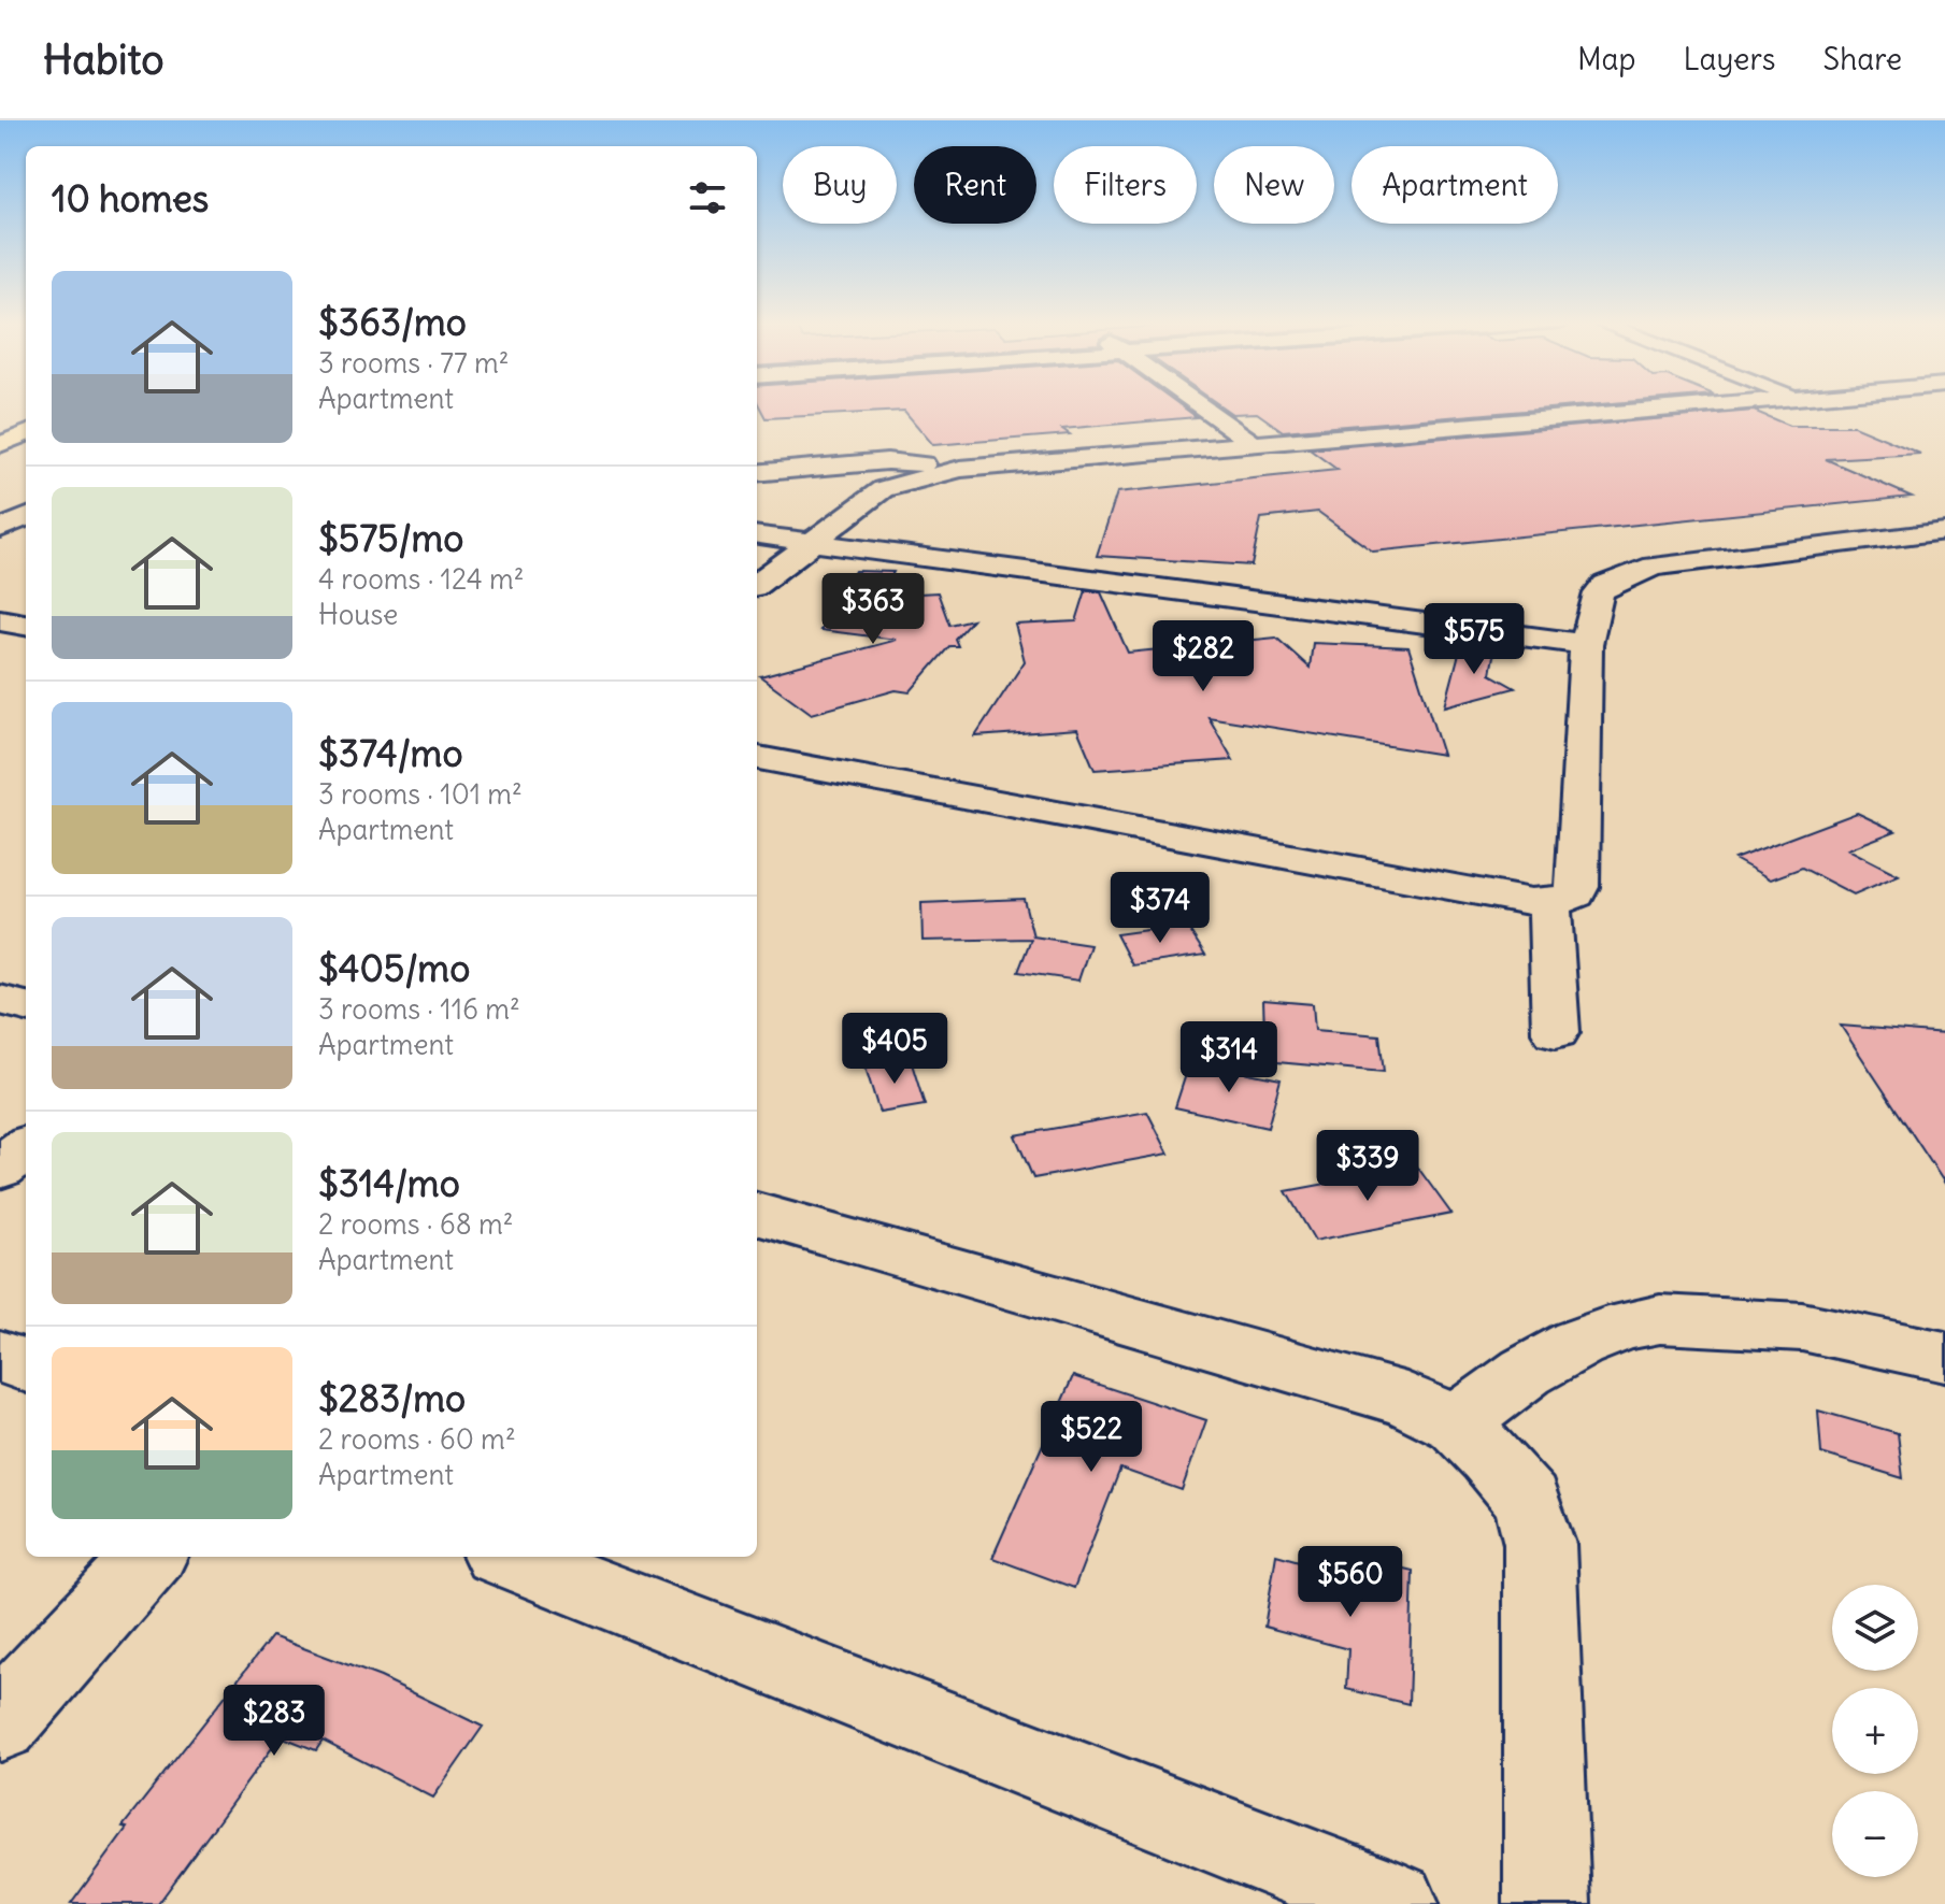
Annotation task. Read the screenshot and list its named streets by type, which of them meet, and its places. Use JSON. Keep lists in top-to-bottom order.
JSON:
{
  "page": {
    "header": "Habito",
    "nav": ["Map", "Layers", "Share"],
    "chip": [
      "Buy",
      "Rent",
      "Filters",
      "New",
      "Apartment"
    ],
    "heading": "10 homes",
    "list": [
      {
        "name": "$363/mo",
        "note": "3 rooms · 77 m² · Apartment"
      },
      {
        "name": "$575/mo",
        "note": "4 rooms · 124 m² · House"
      },
      {
        "name": "$374/mo",
        "note": "3 rooms · 101 m² · Apartment"
      },
      {
        "name": "$405/mo",
        "note": "3 rooms · 116 m² · Apartment"
      },
      {
        "name": "$314/mo",
        "note": "2 rooms · 68 m² · Apartment"
      },
      {
        "name": "$283/mo",
        "note": "2 rooms · 60 m² · Apartment"
      }
    ],
    "price": [
      "$363",
      "$575",
      "$282",
      "$374",
      "$405",
      "$314",
      "$339",
      "$522",
      "$560",
      "$283"
    ],
    "map_buttons": ["+", "−"]
  }
}
